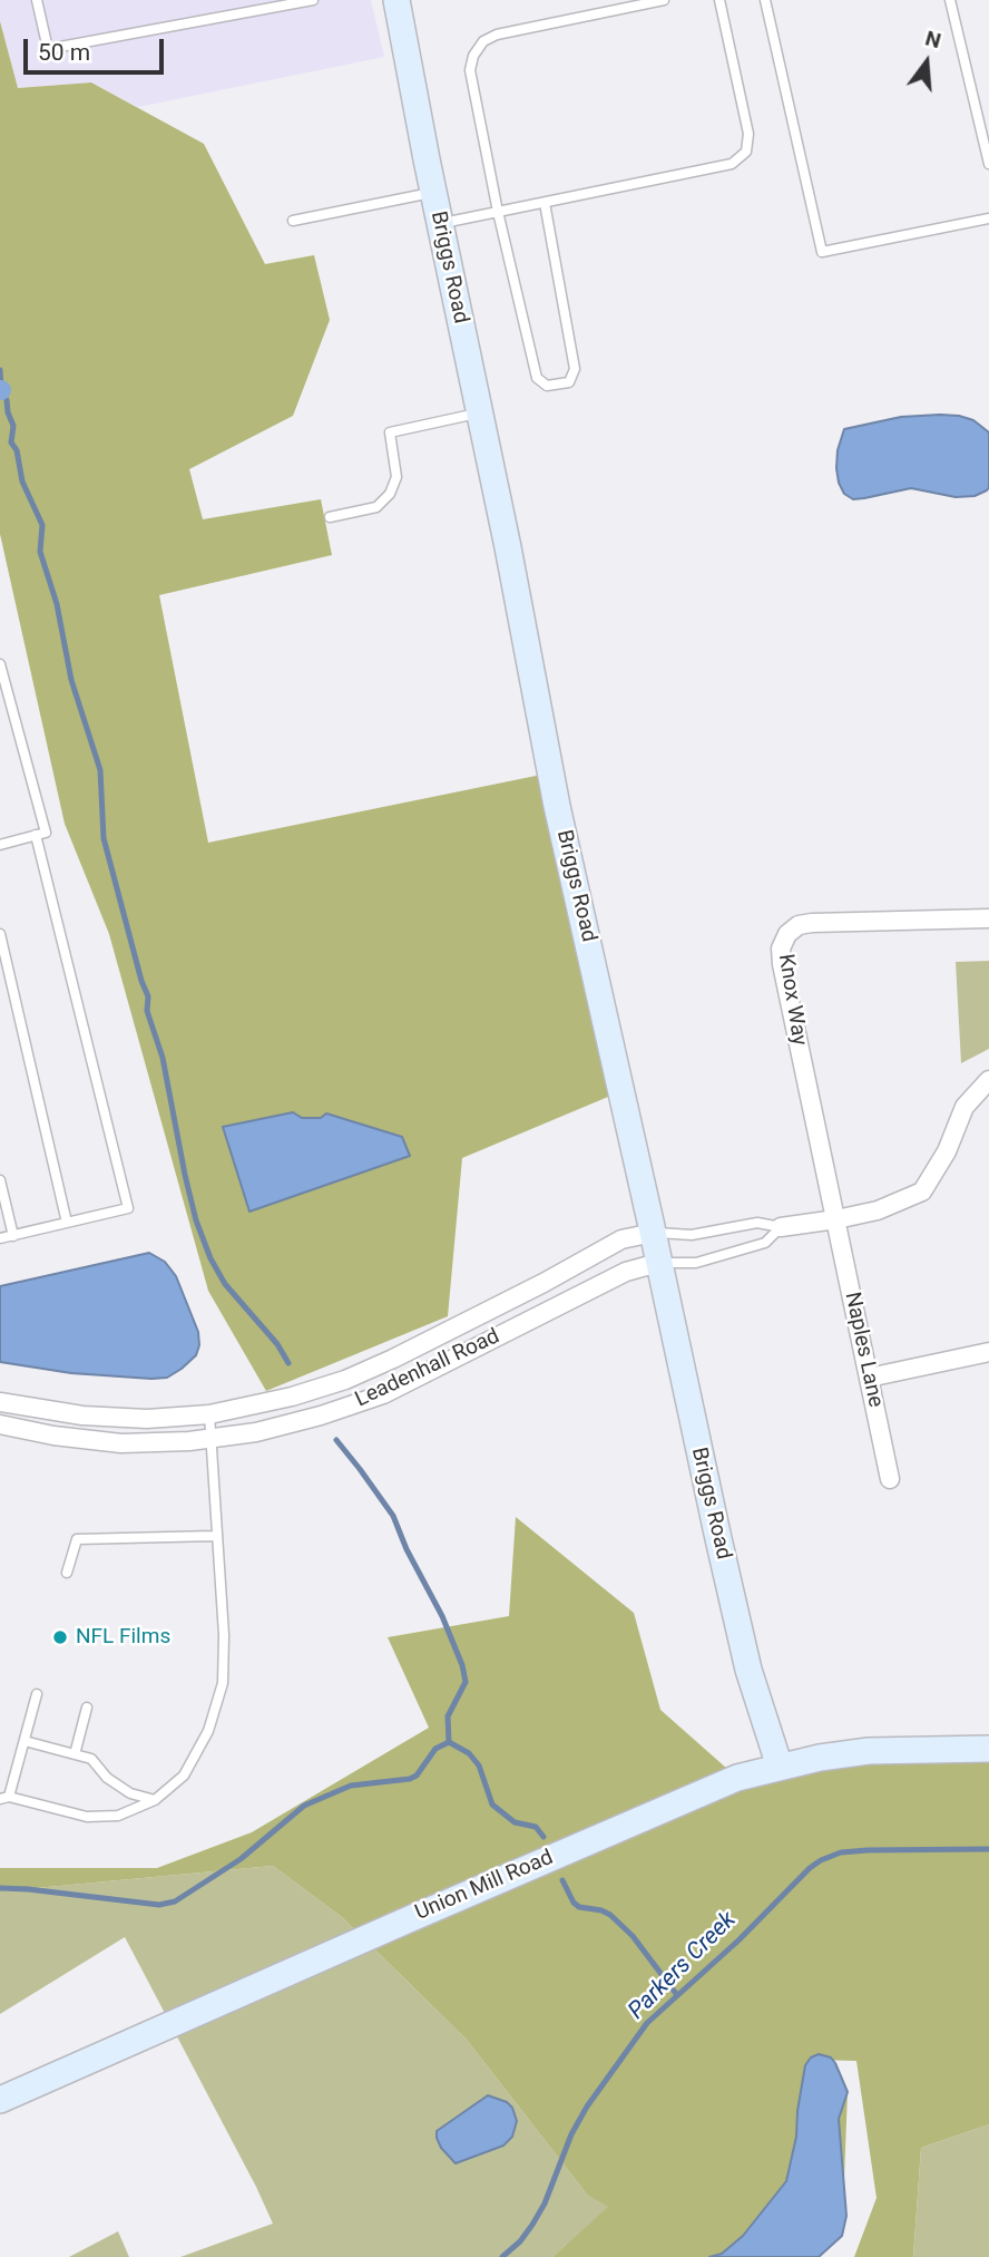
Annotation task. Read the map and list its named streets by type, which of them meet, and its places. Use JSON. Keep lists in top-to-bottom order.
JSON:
{
  "streets": {
    "street": [
      "Briggs Road",
      "Knox Way",
      "Naples Lane",
      "Leadenhall Road",
      "Union Mill Road"
    ]
  },
  "crossings": [
    ["Briggs Road", "Leadenhall Road"],
    ["Briggs Road", "Union Mill Road"],
    ["Knox Way", "Naples Lane"]
  ],
  "water": ["Parkers Creek"],
  "places": ["NFL Films"],
  "scale_bar": "50 m",
  "north": "top"
}
